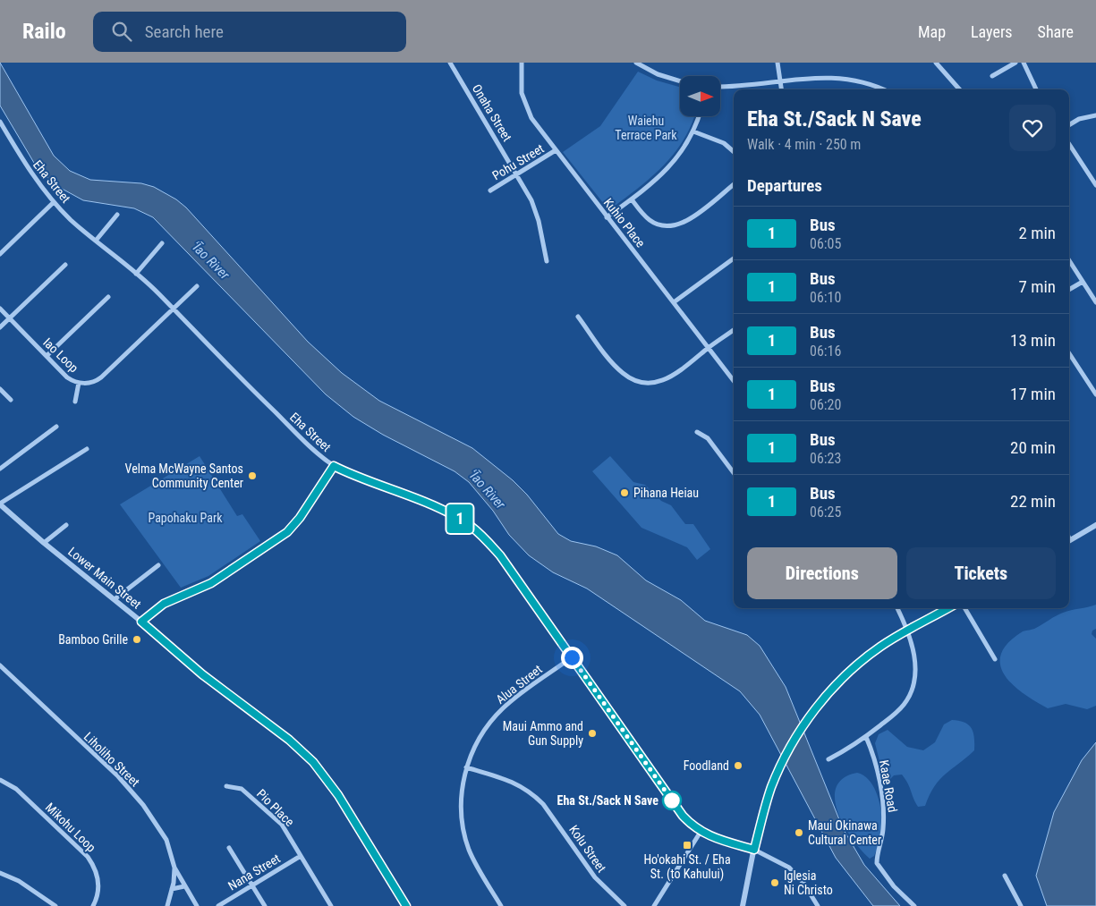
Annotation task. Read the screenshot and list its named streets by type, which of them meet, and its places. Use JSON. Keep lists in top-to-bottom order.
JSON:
{
  "streets": {
    "street": [
      "Onaha Street",
      "Pohu Street",
      "Eha Street",
      "Kuhio Place",
      "Iao Loop",
      "Lower Main Street",
      "Alua Street",
      "Liholiho Street",
      "Kaae Road",
      "Pio Place",
      "Mikohu Loop",
      "Kolu Street",
      "Nana Street"
    ]
  },
  "crossings": [
    ["Onaha Street", "Pohu Street"],
    ["Pohu Street", "Kuhio Place"],
    ["Eha Street", "Iao Loop"],
    ["Eha Street", "Alua Street"],
    ["Alua Street", "Kolu Street"],
    ["Pio Place", "Nana Street"]
  ],
  "water": ["ʻĪao River"],
  "parks": ["Waiehu Terrace Park", "Papohaku Park"],
  "places": {
    "other": [
      "Velma McWayne Santos Community Center",
      "Pihana Heiau",
      "Bamboo Grille",
      "Maui Ammo and Gun Supply",
      "Foodland",
      "Eha St./Sack N Save",
      "Maui Okinawa Cultural Center",
      "Iglesia Ni Christo"
    ],
    "transit": ["Ho'okahi St. / Eha St. (to Kahului)"]
  },
  "lines": ["bus line 1"],
  "north": "right",
  "page": {
    "header": "Railo",
    "search": "Search here",
    "nav": ["Map", "Layers", "Share"],
    "on_map": "1",
    "heading": [
      ["Eha St./Sack N Save", "Walk · 4 min · 250 m"],
      "Departures"
    ],
    "list": [
      {
        "mark": "1",
        "name": "Bus",
        "note": "06:05",
        "value": "2 min"
      },
      {
        "mark": "1",
        "name": "Bus",
        "note": "06:10",
        "value": "7 min"
      },
      {
        "mark": "1",
        "name": "Bus",
        "note": "06:16",
        "value": "13 min"
      },
      {
        "mark": "1",
        "name": "Bus",
        "note": "06:20",
        "value": "17 min"
      },
      {
        "mark": "1",
        "name": "Bus",
        "note": "06:23",
        "value": "20 min"
      },
      {
        "mark": "1",
        "name": "Bus",
        "note": "06:25",
        "value": "22 min"
      }
    ],
    "buttons": ["Directions", "Tickets"]
  }
}
